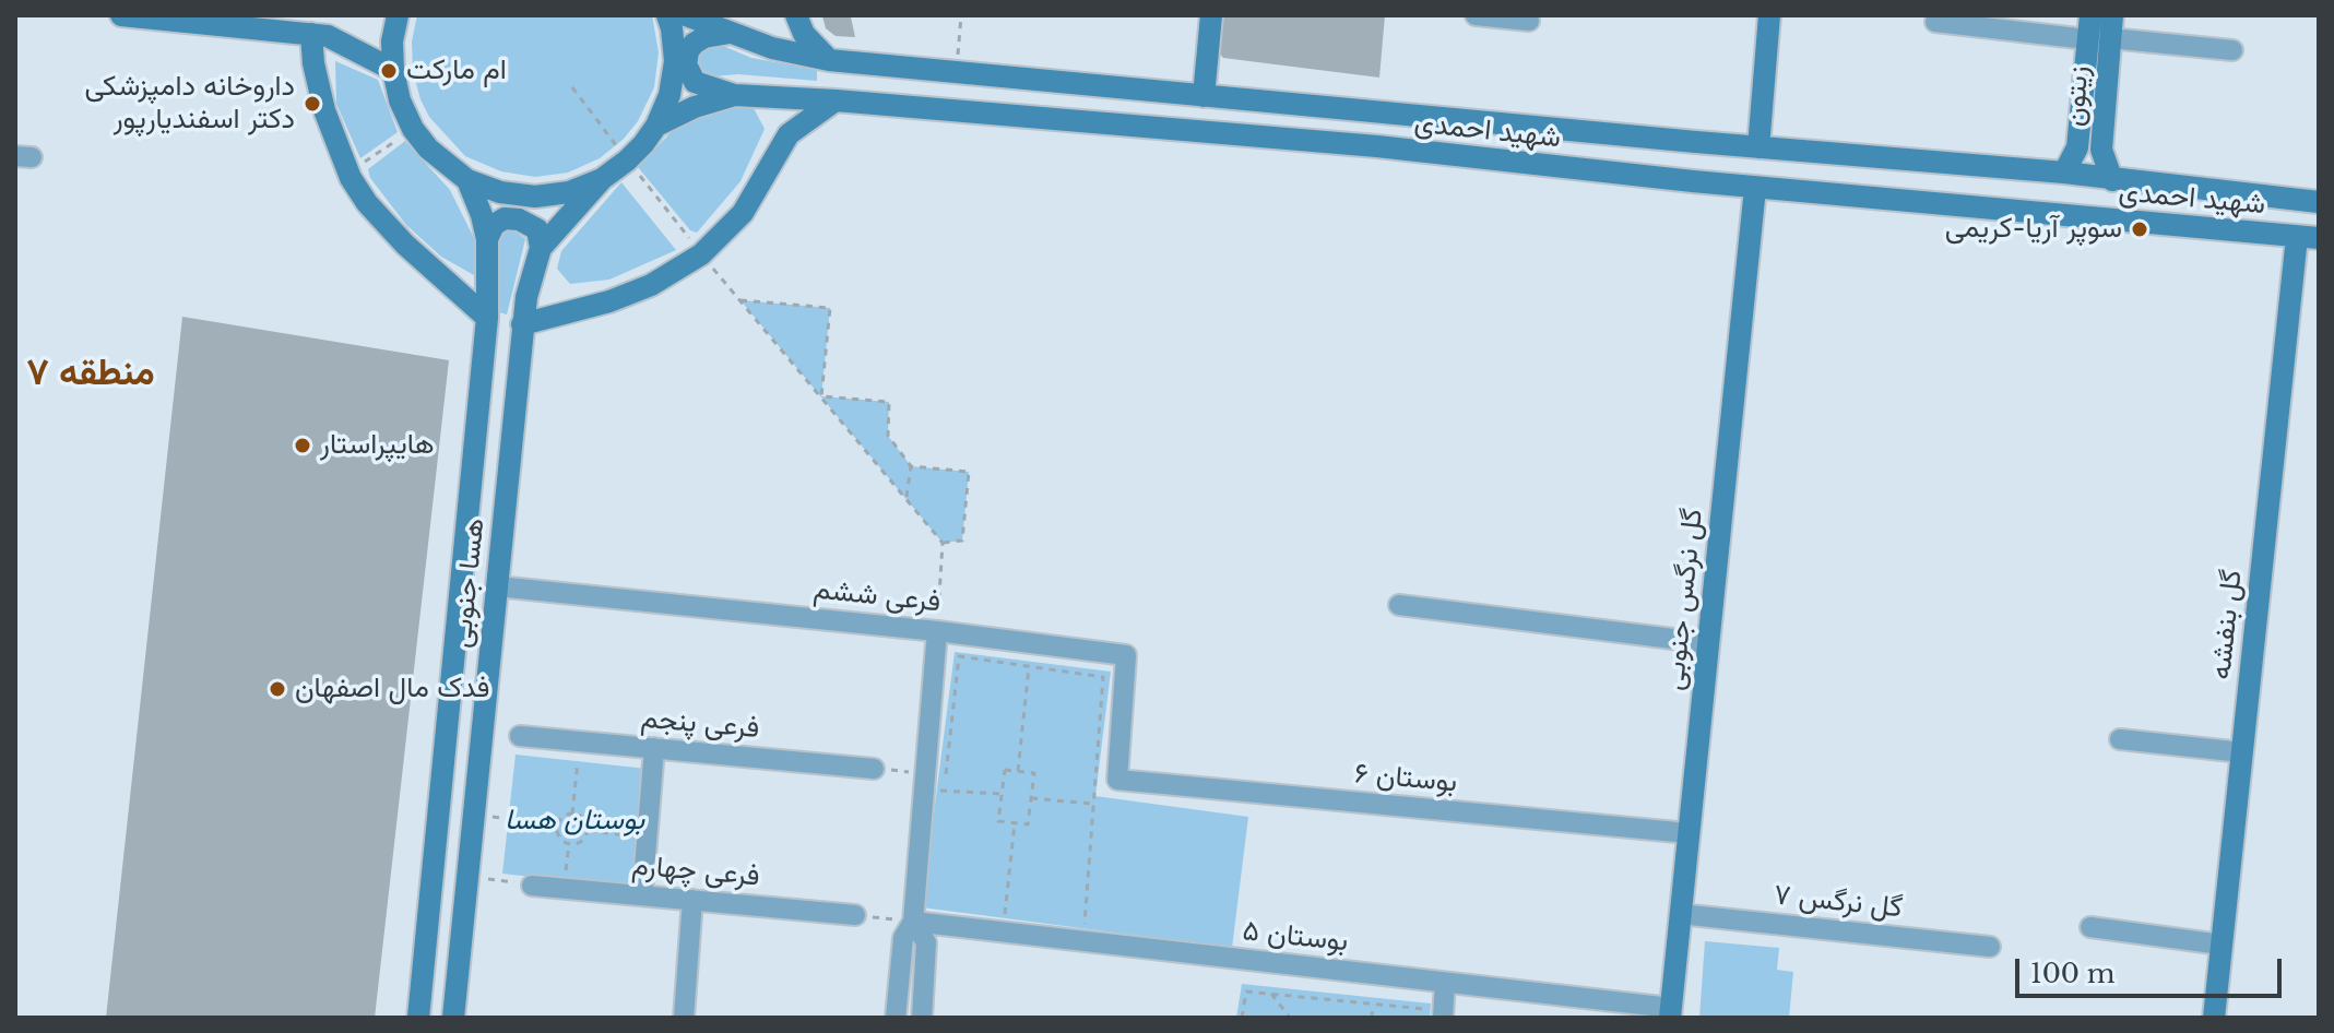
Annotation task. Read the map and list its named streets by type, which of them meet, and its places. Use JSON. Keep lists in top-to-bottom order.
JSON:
{
  "streets": {
    "main road": [
      "زیتون",
      "شهید احمدی",
      "هسا جنوبی",
      "گل نرگس جنوبی",
      "گل بنفشه"
    ],
    "street": [
      "فرعی ششم",
      "فرعی پنجم",
      "بوستان ۶",
      "فرعی چهارم",
      "گل نرگس ۷",
      "بوستان ۵"
    ]
  },
  "crossings": [
    ["زیتون", "شهید احمدی"],
    ["شهید احمدی", "گل نرگس جنوبی"],
    ["شهید احمدی", "گل بنفشه"],
    ["هسا جنوبی", "فرعی ششم"],
    ["فرعی ششم", "بوستان ۶"],
    ["گل نرگس جنوبی", "بوستان ۶"],
    ["گل نرگس جنوبی", "گل نرگس ۷"],
    ["گل نرگس جنوبی", "بوستان ۵"]
  ],
  "districts": ["منطقه ۷"],
  "parks": ["بوستان هسا"],
  "places": [
    "ام مارکت",
    "داروخانه دامپزشکی دکتر اسفندیارپور",
    "سوپر آریا-کریمی",
    "هایپراستار",
    "فدک مال اصفهان"
  ],
  "scale_bar": "100 m"
}
